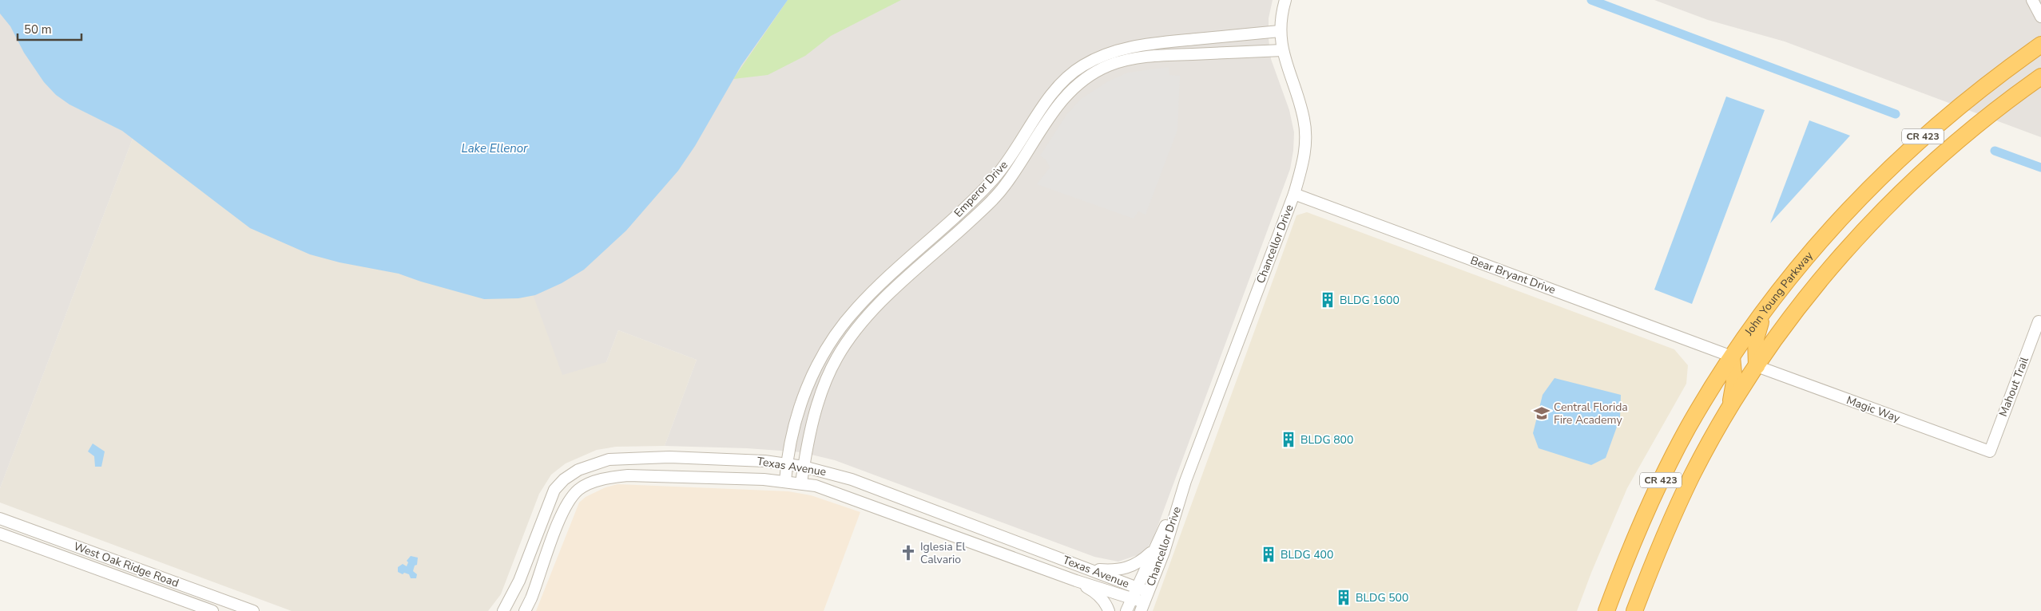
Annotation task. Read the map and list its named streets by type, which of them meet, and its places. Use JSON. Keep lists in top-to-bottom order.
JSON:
{
  "streets": {
    "highway": ["CR 423", "John Young Parkway"],
    "street": [
      "Emperor Drive",
      "Chancellor Drive",
      "Bear Bryant Drive",
      "Mahout Trail",
      "Magic Way",
      "Texas Avenue",
      "West Oak Ridge Road"
    ]
  },
  "crossings": [
    ["CR 423", "Magic Way"],
    ["Emperor Drive", "Chancellor Drive"],
    ["Emperor Drive", "Texas Avenue"],
    ["Chancellor Drive", "Bear Bryant Drive"],
    ["Chancellor Drive", "Texas Avenue"],
    ["Bear Bryant Drive", "John Young Parkway"],
    ["Mahout Trail", "Magic Way"]
  ],
  "water": ["Lake Ellenor"],
  "places": {
    "building": [
      "BLDG 1600",
      "BLDG 800",
      "BLDG 400",
      "BLDG 500"
    ],
    "school or university": ["Central Florida Fire Academy"],
    "church": ["Iglesia El Calvario"]
  },
  "scale_bar": "50 m"
}
